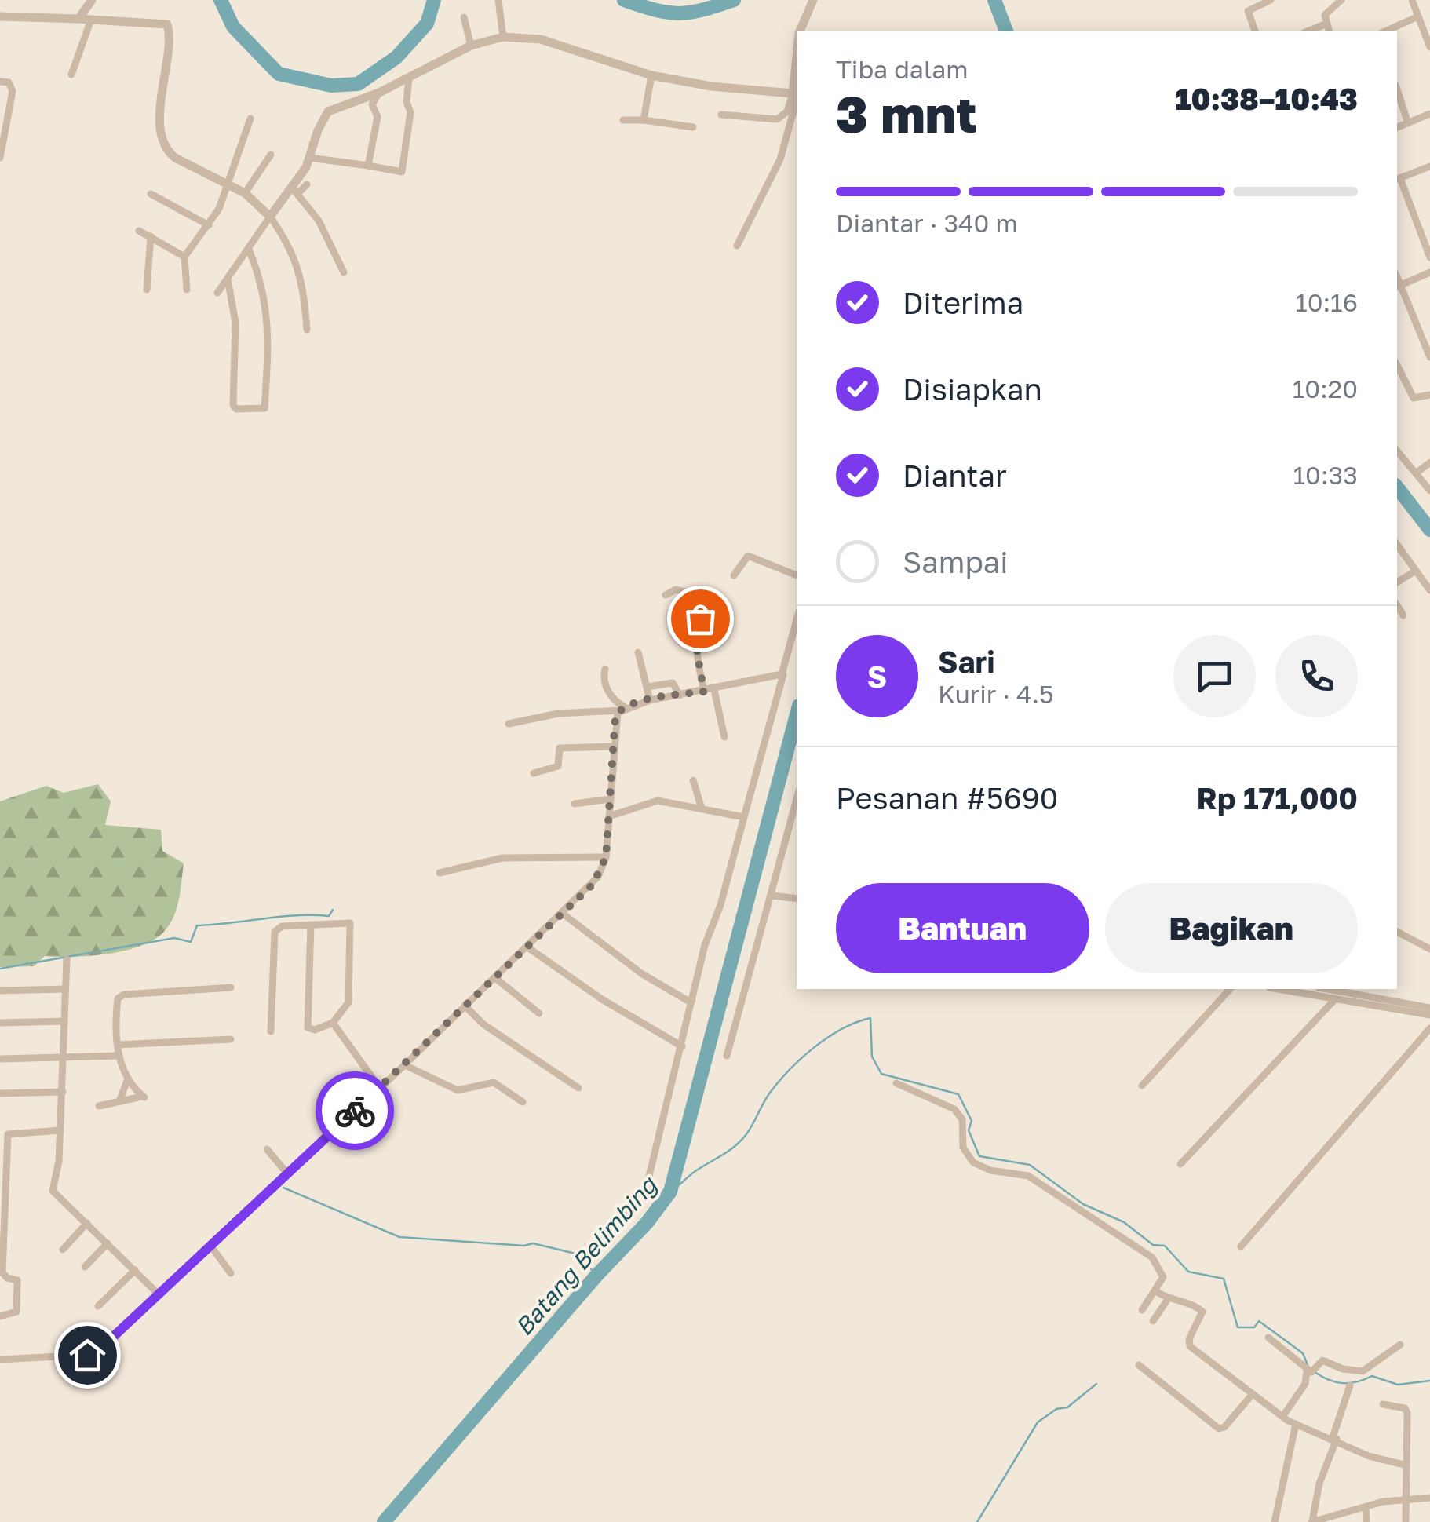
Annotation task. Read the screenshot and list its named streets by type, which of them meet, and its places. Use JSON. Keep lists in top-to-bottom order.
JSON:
{
  "water": ["Batang Belimbing"],
  "page": {
    "heading": ["3 mnt", "Tiba dalam", "10:38–10:43"],
    "panel": [
      "Sari",
      "Kurir · 4.5",
      "Pesanan #5690",
      "Rp 171,000"
    ],
    "bar": "Diantar · 340 m",
    "list": [
      ["Diterima", "10:16"],
      ["Disiapkan", "10:20"],
      ["Diantar", "10:33"],
      "Sampai"
    ],
    "round": "S",
    "buttons": ["Bantuan", "Bagikan"]
  }
}
